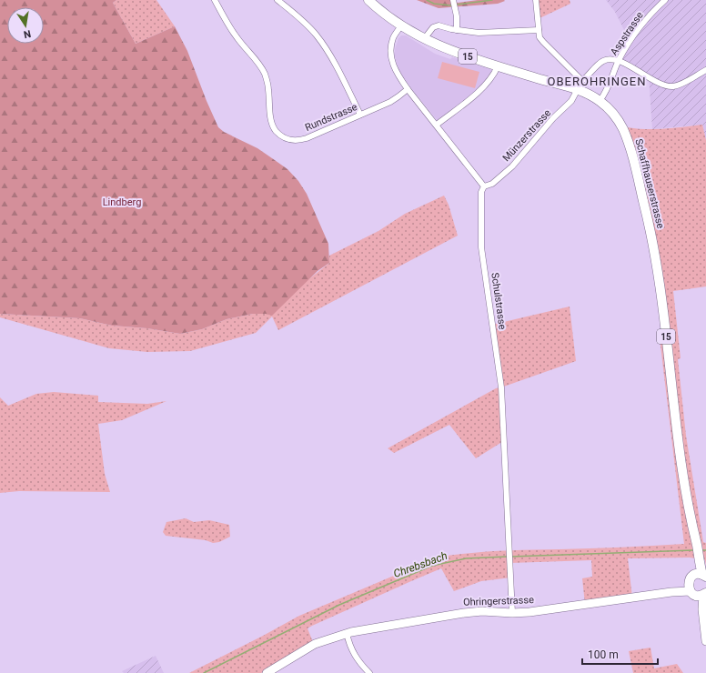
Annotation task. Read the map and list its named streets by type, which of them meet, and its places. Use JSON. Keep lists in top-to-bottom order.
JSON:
{
  "streets": {
    "main road": ["15", "Schaffhauserstrasse", "Ohringerstrasse"],
    "street": [
      "Aspstrasse",
      "Rundstrasse",
      "Münzerstrasse",
      "Schulstrasse"
    ]
  },
  "crossings": [
    ["Aspstrasse", "Schaffhauserstrasse"],
    ["15", "Schaffhauserstrasse"],
    ["15", "Ohringerstrasse"],
    ["Münzerstrasse", "Schaffhauserstrasse"],
    ["Münzerstrasse", "Schulstrasse"],
    ["Schulstrasse", "Ohringerstrasse"]
  ],
  "districts": ["OBEROHRINGEN"],
  "water": ["Chrebsbach"],
  "parks": ["Lindberg"],
  "scale_bar": "100 m",
  "north": "bottom"
}
